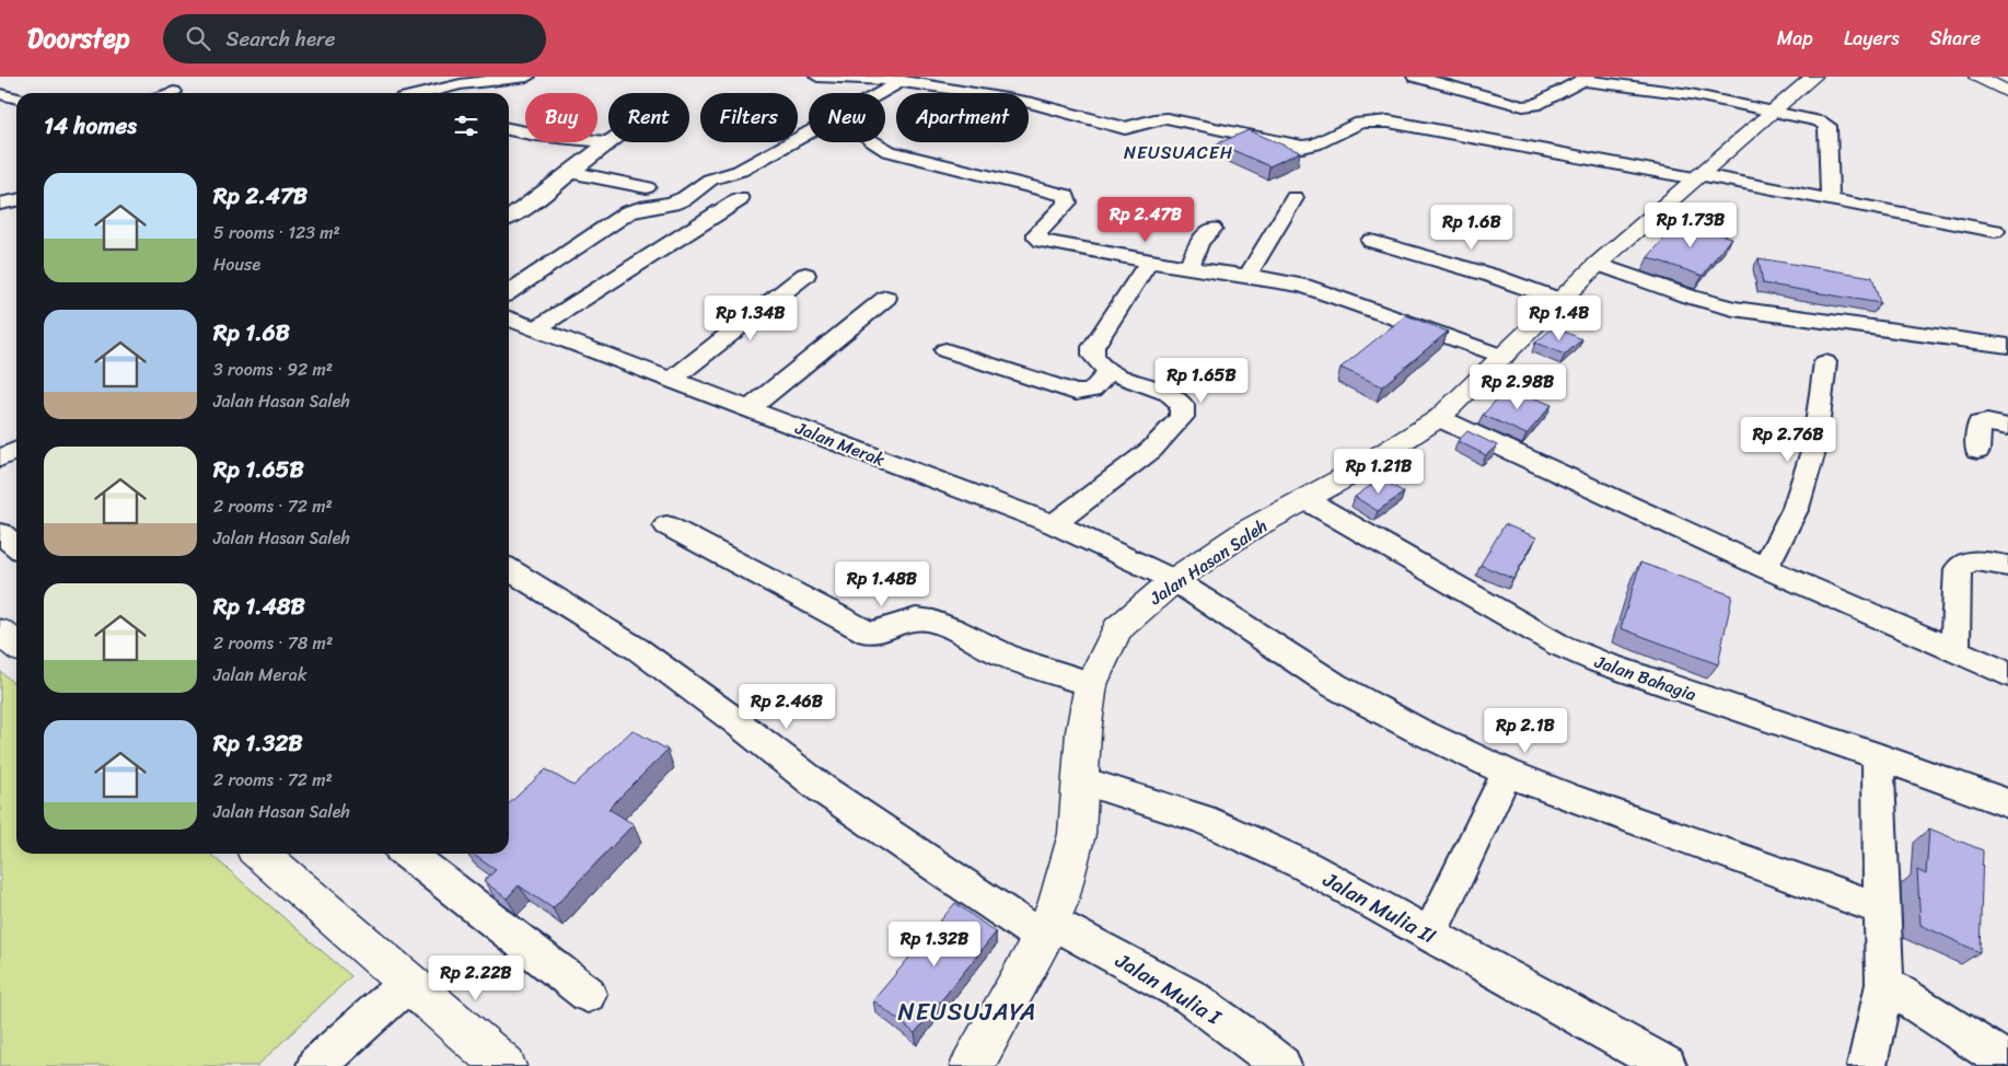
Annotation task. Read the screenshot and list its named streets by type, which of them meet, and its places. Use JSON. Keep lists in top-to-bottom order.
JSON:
{
  "streets": {
    "street": [
      "Jalan Merak",
      "Jalan Hasan Saleh",
      "Jalan Bahagia",
      "Jalan Mulia II",
      "Jalan Mulia I"
    ]
  },
  "crossings": [
    ["Jalan Merak", "Jalan Hasan Saleh"],
    ["Jalan Hasan Saleh", "Jalan Bahagia"],
    ["Jalan Hasan Saleh", "Jalan Mulia II"],
    ["Jalan Hasan Saleh", "Jalan Mulia I"]
  ],
  "districts": ["NEUSUACEH", "NEUSUJAYA"],
  "page": {
    "header": "Doorstep",
    "search": "Search here",
    "nav": ["Map", "Layers", "Share"],
    "chip": [
      "Buy",
      "Rent",
      "Filters",
      "New",
      "Apartment"
    ],
    "heading": "14 homes",
    "list": [
      {
        "name": "Rp 2.47B",
        "note": "5 rooms · 123 m² · House"
      },
      {
        "name": "Rp 1.6B",
        "note": "3 rooms · 92 m² · Jalan Hasan Saleh"
      },
      {
        "name": "Rp 1.65B",
        "note": "2 rooms · 72 m² · Jalan Hasan Saleh"
      },
      {
        "name": "Rp 1.48B",
        "note": "2 rooms · 78 m² · Jalan Merak"
      },
      {
        "name": "Rp 1.32B",
        "note": "2 rooms · 72 m² · Jalan Hasan Saleh"
      }
    ],
    "price": [
      "Rp 2.47B",
      "Rp 1.73B",
      "Rp 1.6B",
      "Rp 1.34B",
      "Rp 1.4B",
      "Rp 1.65B",
      "Rp 2.98B",
      "Rp 2.76B",
      "Rp 1.21B",
      "Rp 1.48B",
      "Rp 2.46B",
      "Rp 2.1B",
      "Rp 1.32B",
      "Rp 2.22B"
    ]
  }
}
